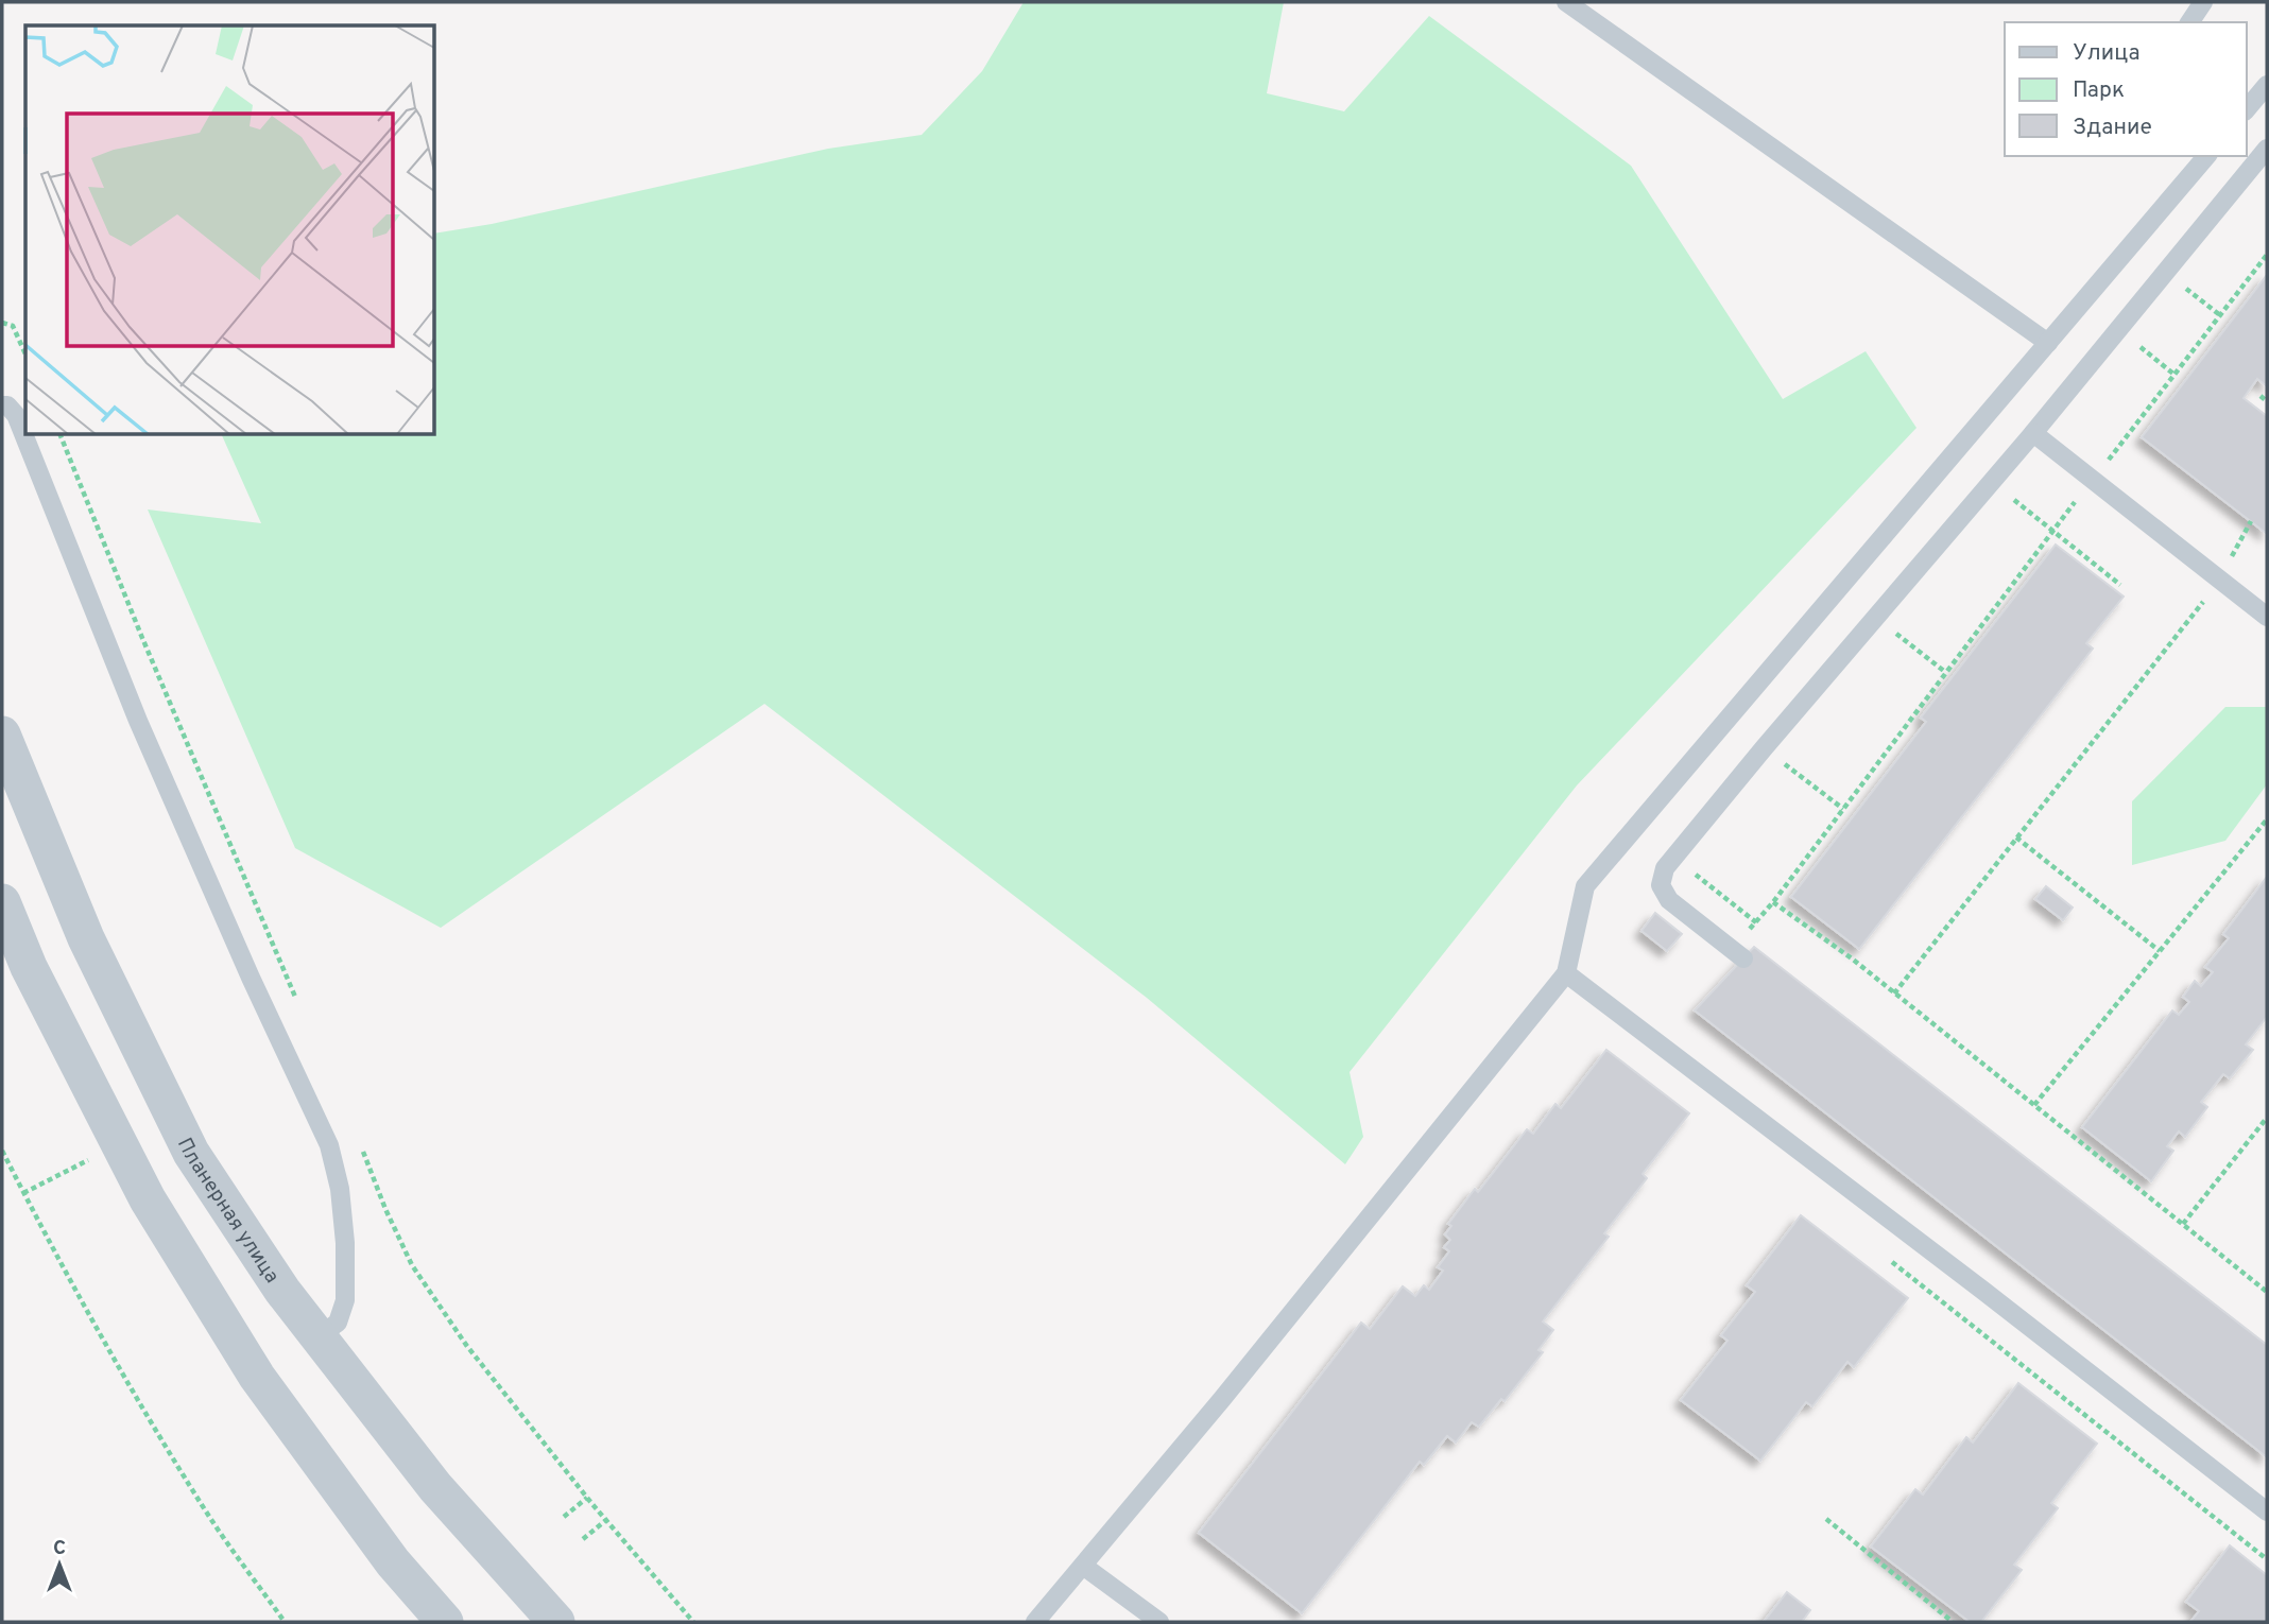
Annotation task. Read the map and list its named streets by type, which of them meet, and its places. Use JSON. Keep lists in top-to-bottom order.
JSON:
{
  "streets": {
    "street": ["Планерная улица"]
  },
  "legend": ["Улица", "Парк", "Здание"],
  "north": "top"
}
